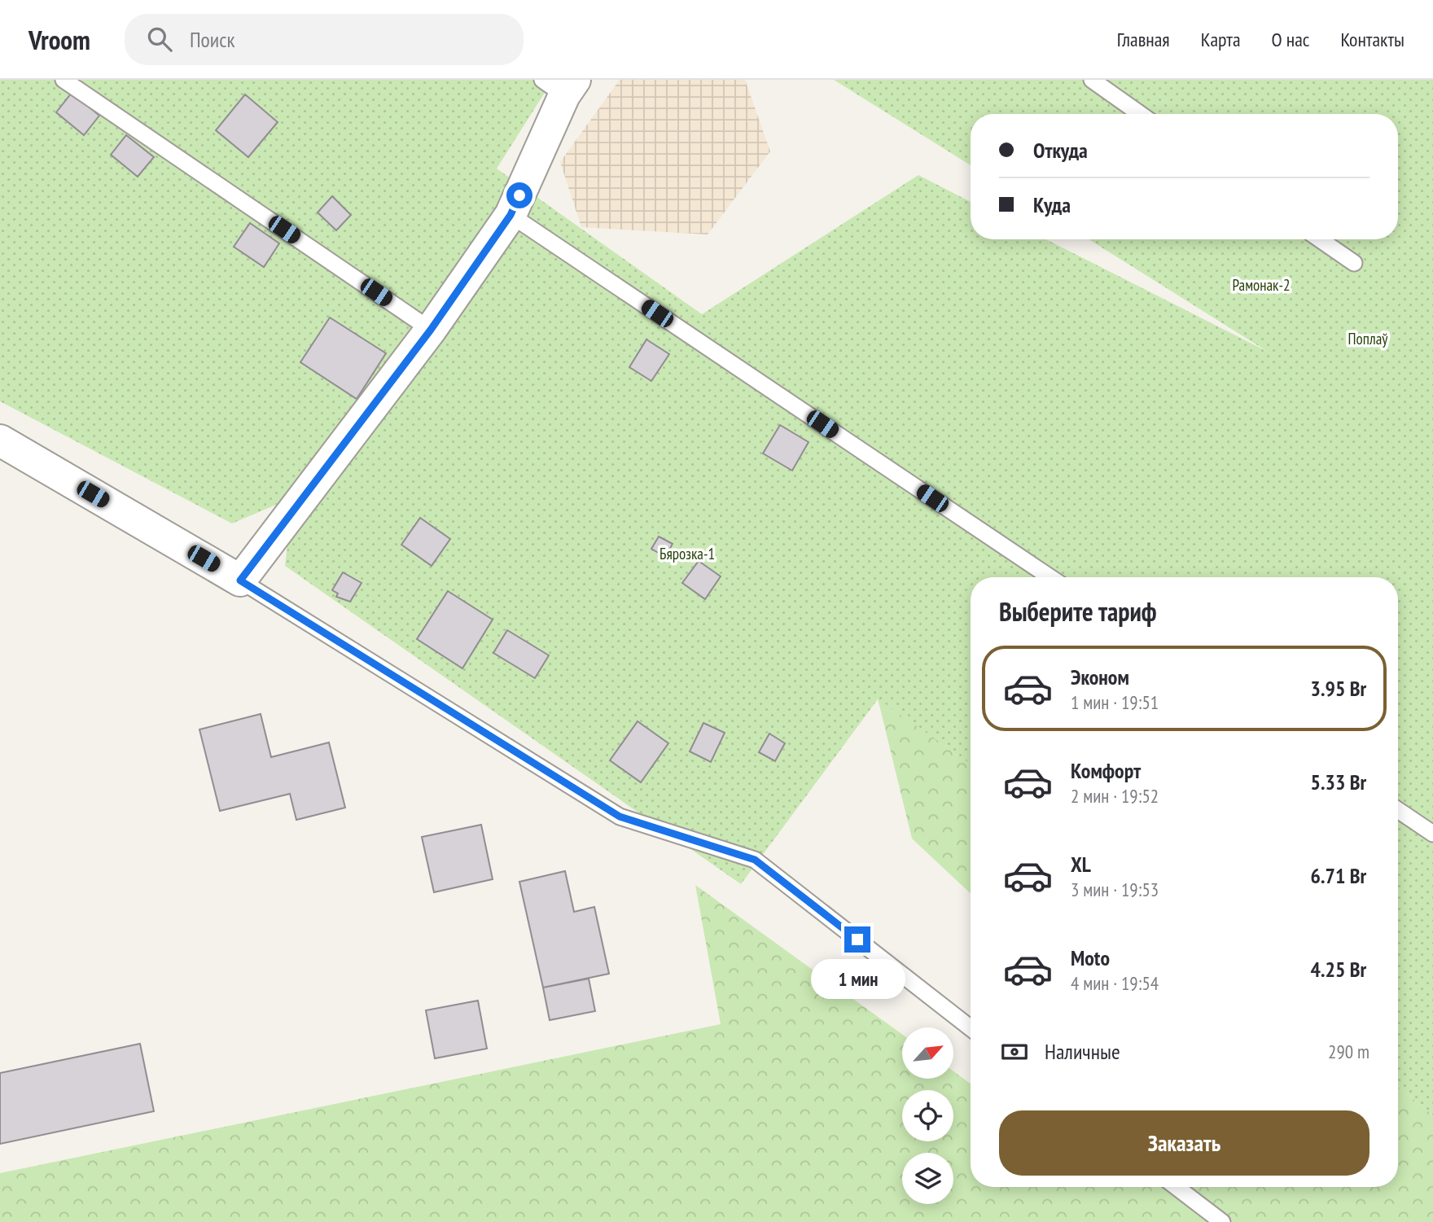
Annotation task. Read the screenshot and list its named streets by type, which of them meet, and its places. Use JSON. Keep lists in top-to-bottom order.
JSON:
{
  "parks": ["Рамонак-2", "Поплаў", "Бярозка-1"],
  "north": "top right",
  "page": {
    "header": "Vroom",
    "search": "Поиск",
    "nav": [
      "Главная",
      "Карта",
      "О нас",
      "Контакты"
    ],
    "banner": ["Откуда", "Куда"],
    "heading": "Выберите тариф",
    "list": [
      {
        "name": "Эконом",
        "note": "1 мин · 19:51",
        "value": "3.95 Br"
      },
      {
        "name": "Комфорт",
        "note": "2 мин · 19:52",
        "value": "5.33 Br"
      },
      {
        "name": "XL",
        "note": "3 мин · 19:53",
        "value": "6.71 Br"
      },
      {
        "name": "Moto",
        "note": "4 мин · 19:54",
        "value": "4.25 Br"
      }
    ],
    "bubble": "1 мин",
    "pay": ["Наличные", "290 m"],
    "buttons": "Заказать"
  }
}
